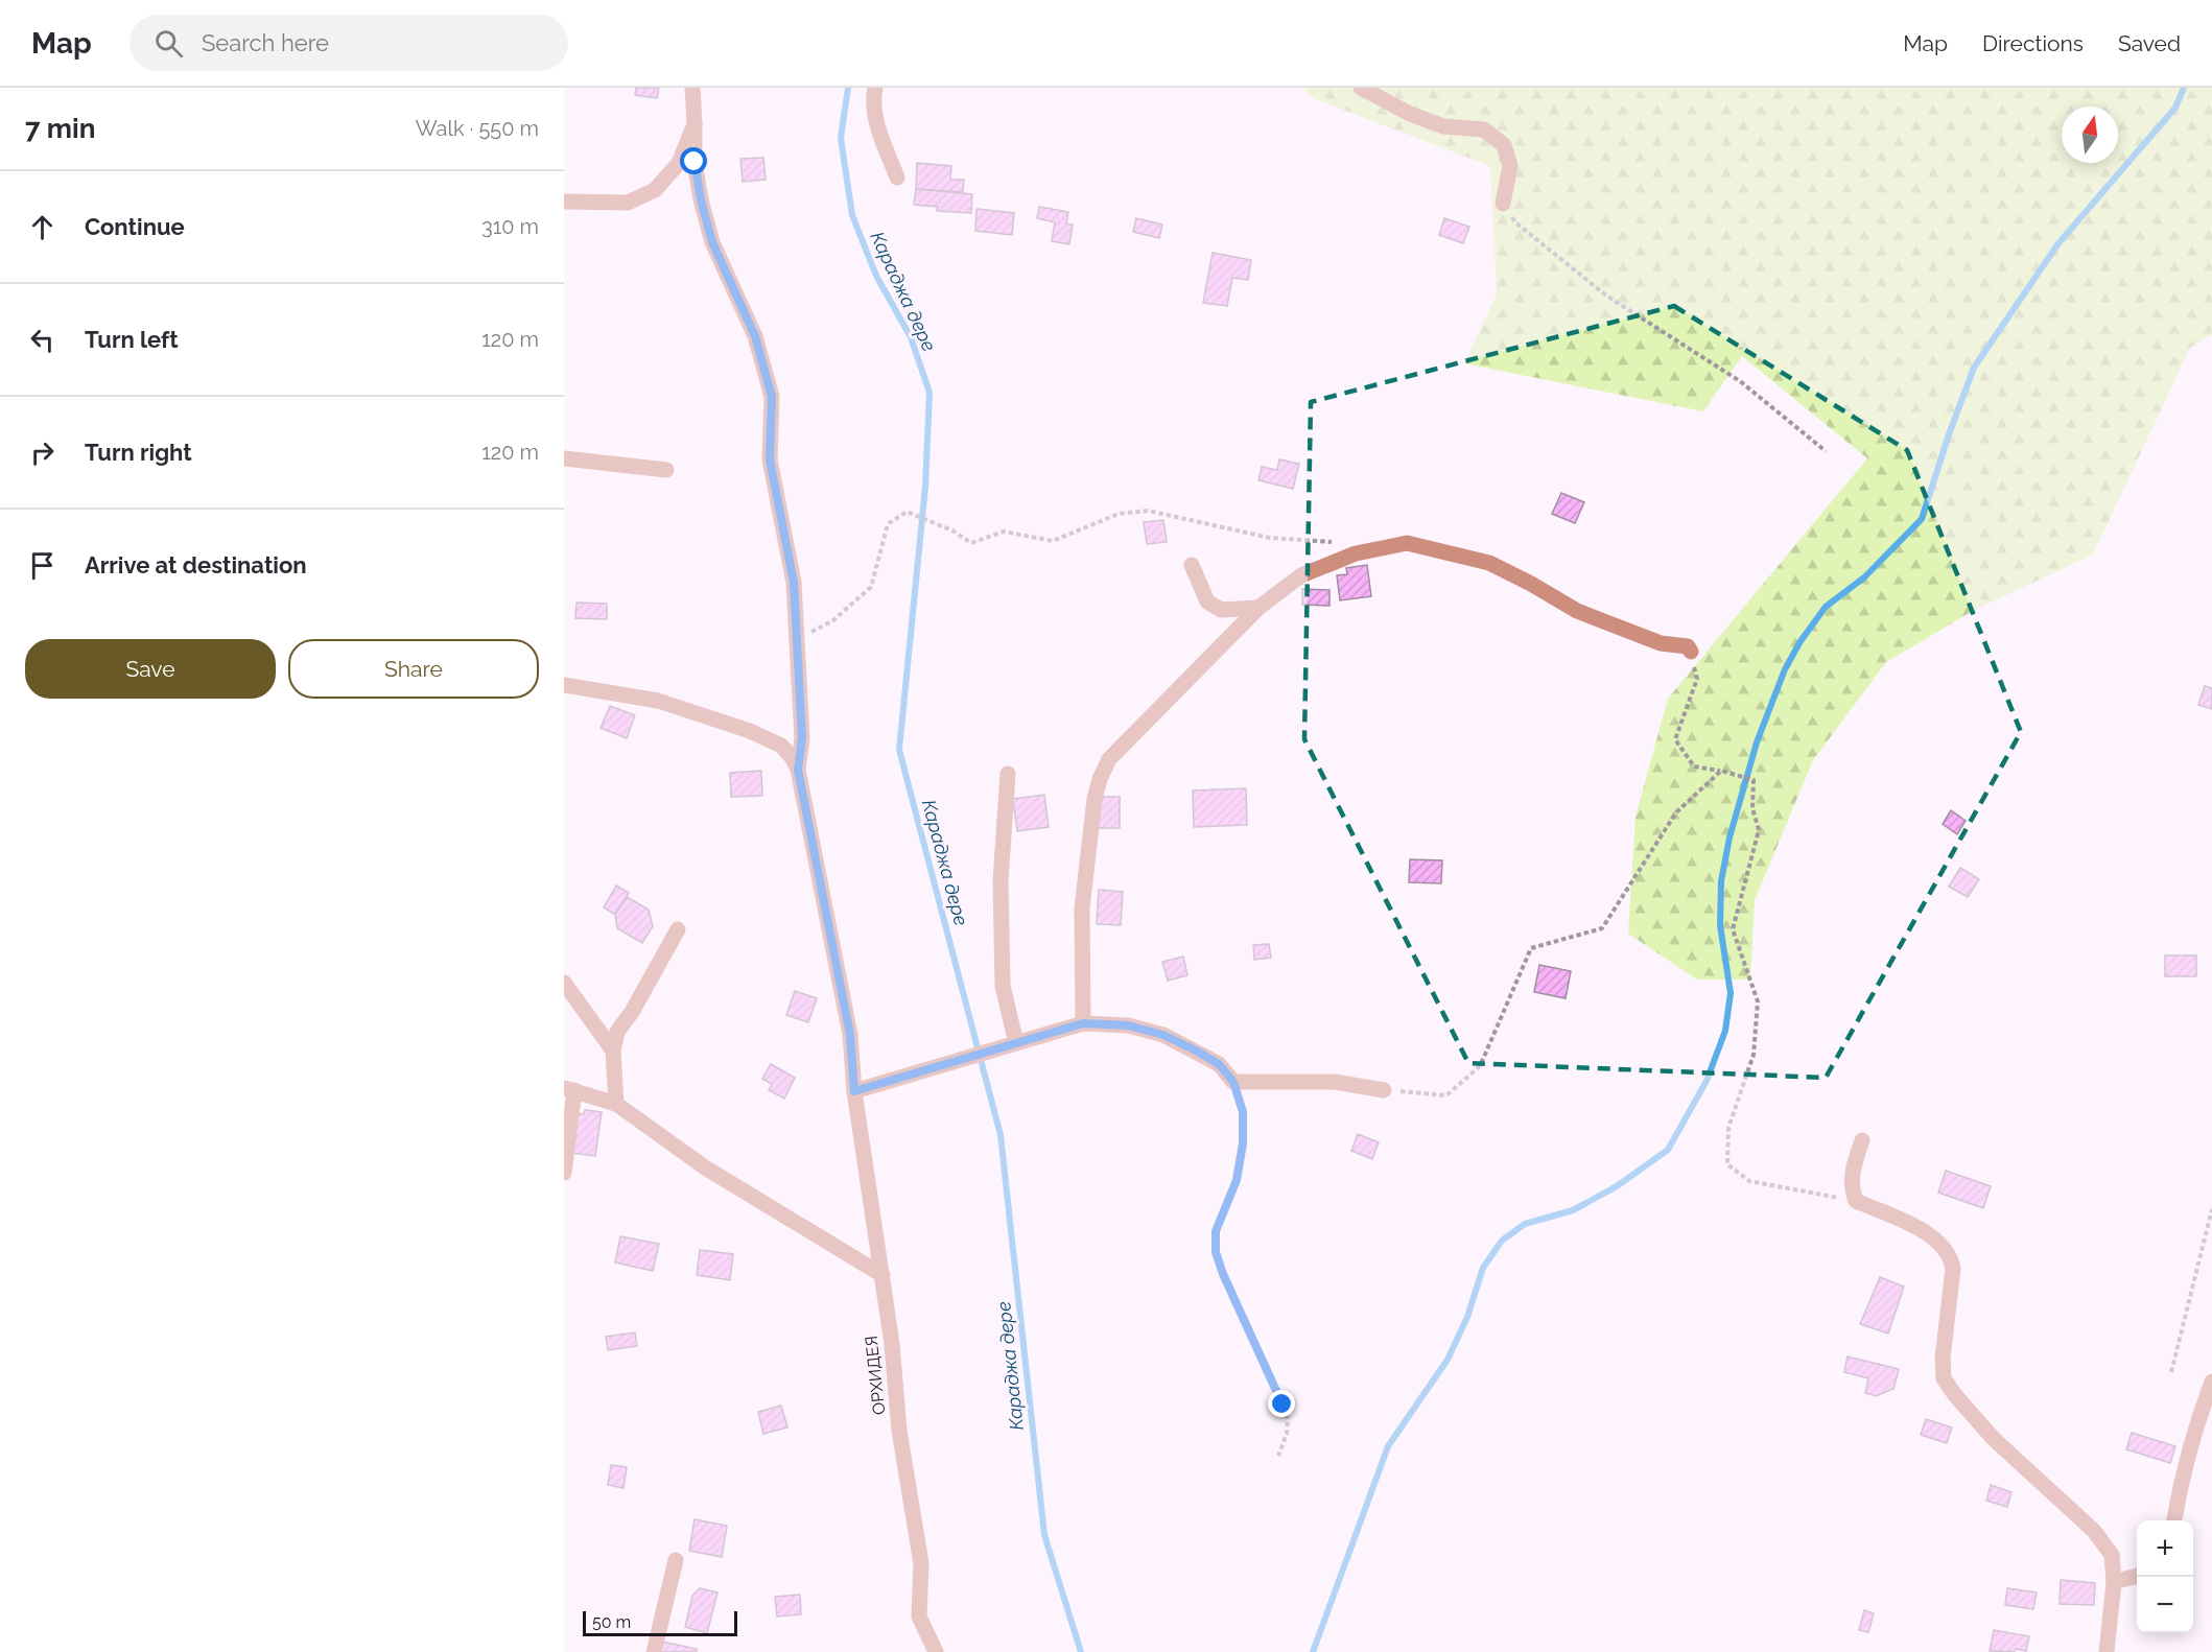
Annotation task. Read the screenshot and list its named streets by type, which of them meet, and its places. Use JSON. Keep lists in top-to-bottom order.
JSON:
{
  "streets": {
    "street": ["ОРХИДЕЯ"]
  },
  "water": ["Караджа дере"],
  "scale_bar": "50 m",
  "north": "top",
  "page": {
    "header": "Map",
    "search": "Search here",
    "nav": ["Map", "Directions", "Saved"],
    "heading": ["7 min", "Walk · 550 m"],
    "list": [
      ["Continue", "310 m"],
      ["Turn left", "120 m"],
      ["Turn right", "120 m"],
      "Arrive at destination"
    ],
    "buttons": ["Save", "Share"],
    "map_buttons": ["+", "−"],
    "scale": "50 m"
  }
}
